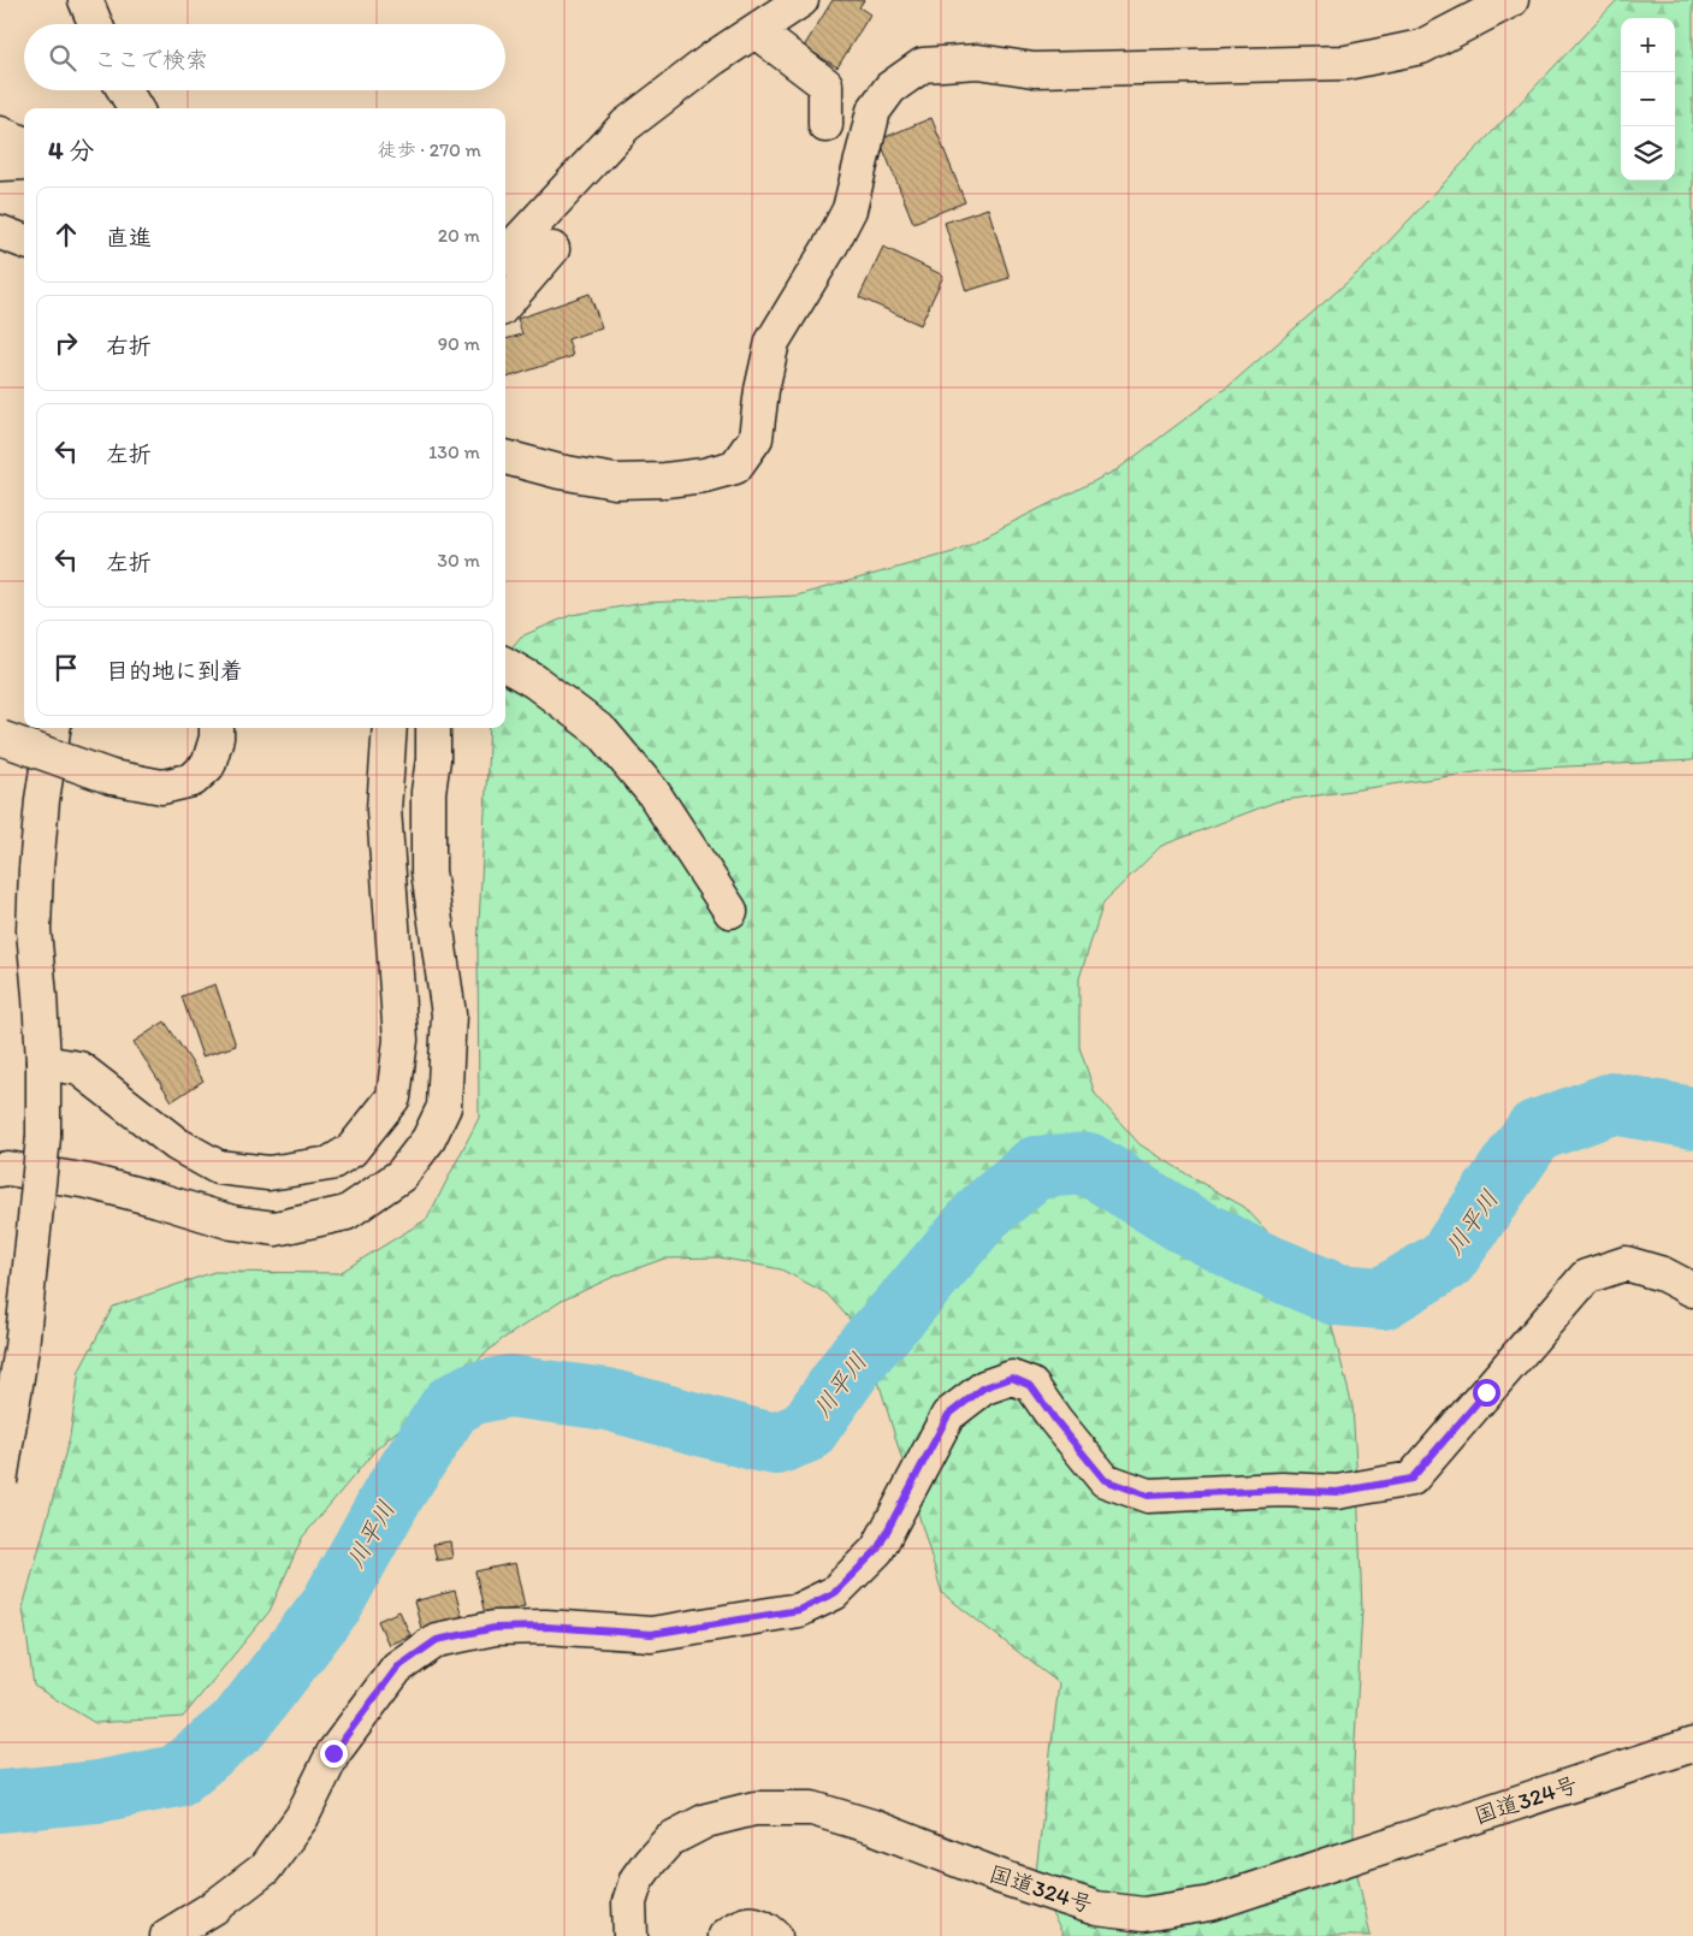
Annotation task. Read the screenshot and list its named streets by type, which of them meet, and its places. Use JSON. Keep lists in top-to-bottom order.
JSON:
{
  "streets": {
    "main road": ["国道324号"]
  },
  "water": ["川平川"],
  "page": {
    "map_buttons": ["+", "−"],
    "search": "ここで検索",
    "heading": ["4 分", "徒歩 · 270 m"],
    "list": [
      ["直進", "20 m"],
      ["右折", "90 m"],
      ["左折", "130 m"],
      ["左折", "30 m"],
      "目的地に到着"
    ]
  }
}
